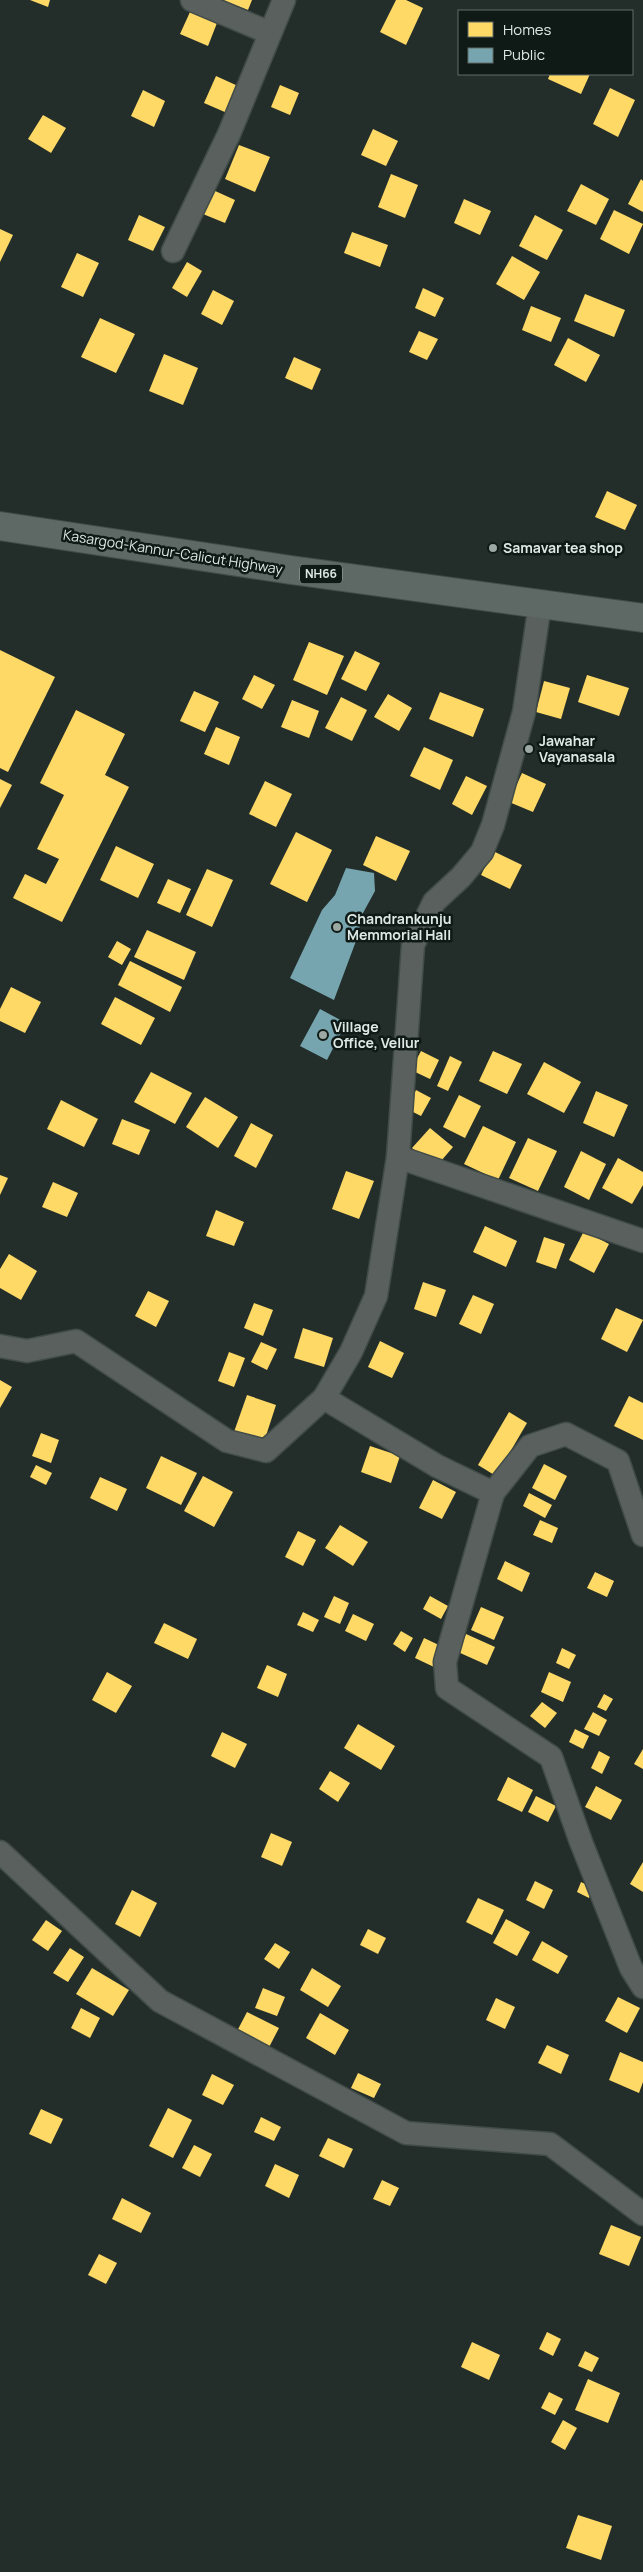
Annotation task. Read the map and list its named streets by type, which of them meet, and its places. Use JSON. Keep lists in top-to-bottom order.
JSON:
{
  "streets": {
    "highway": ["Kasargod-Kannur-Calicut Highway", "NH66"]
  },
  "places": [
    "Samavar tea shop",
    "Jawahar Vayanasala",
    "Chandrankunju Memmorial Hall",
    "Village Office, Vellur"
  ],
  "legend": ["Homes", "Public"]
}
